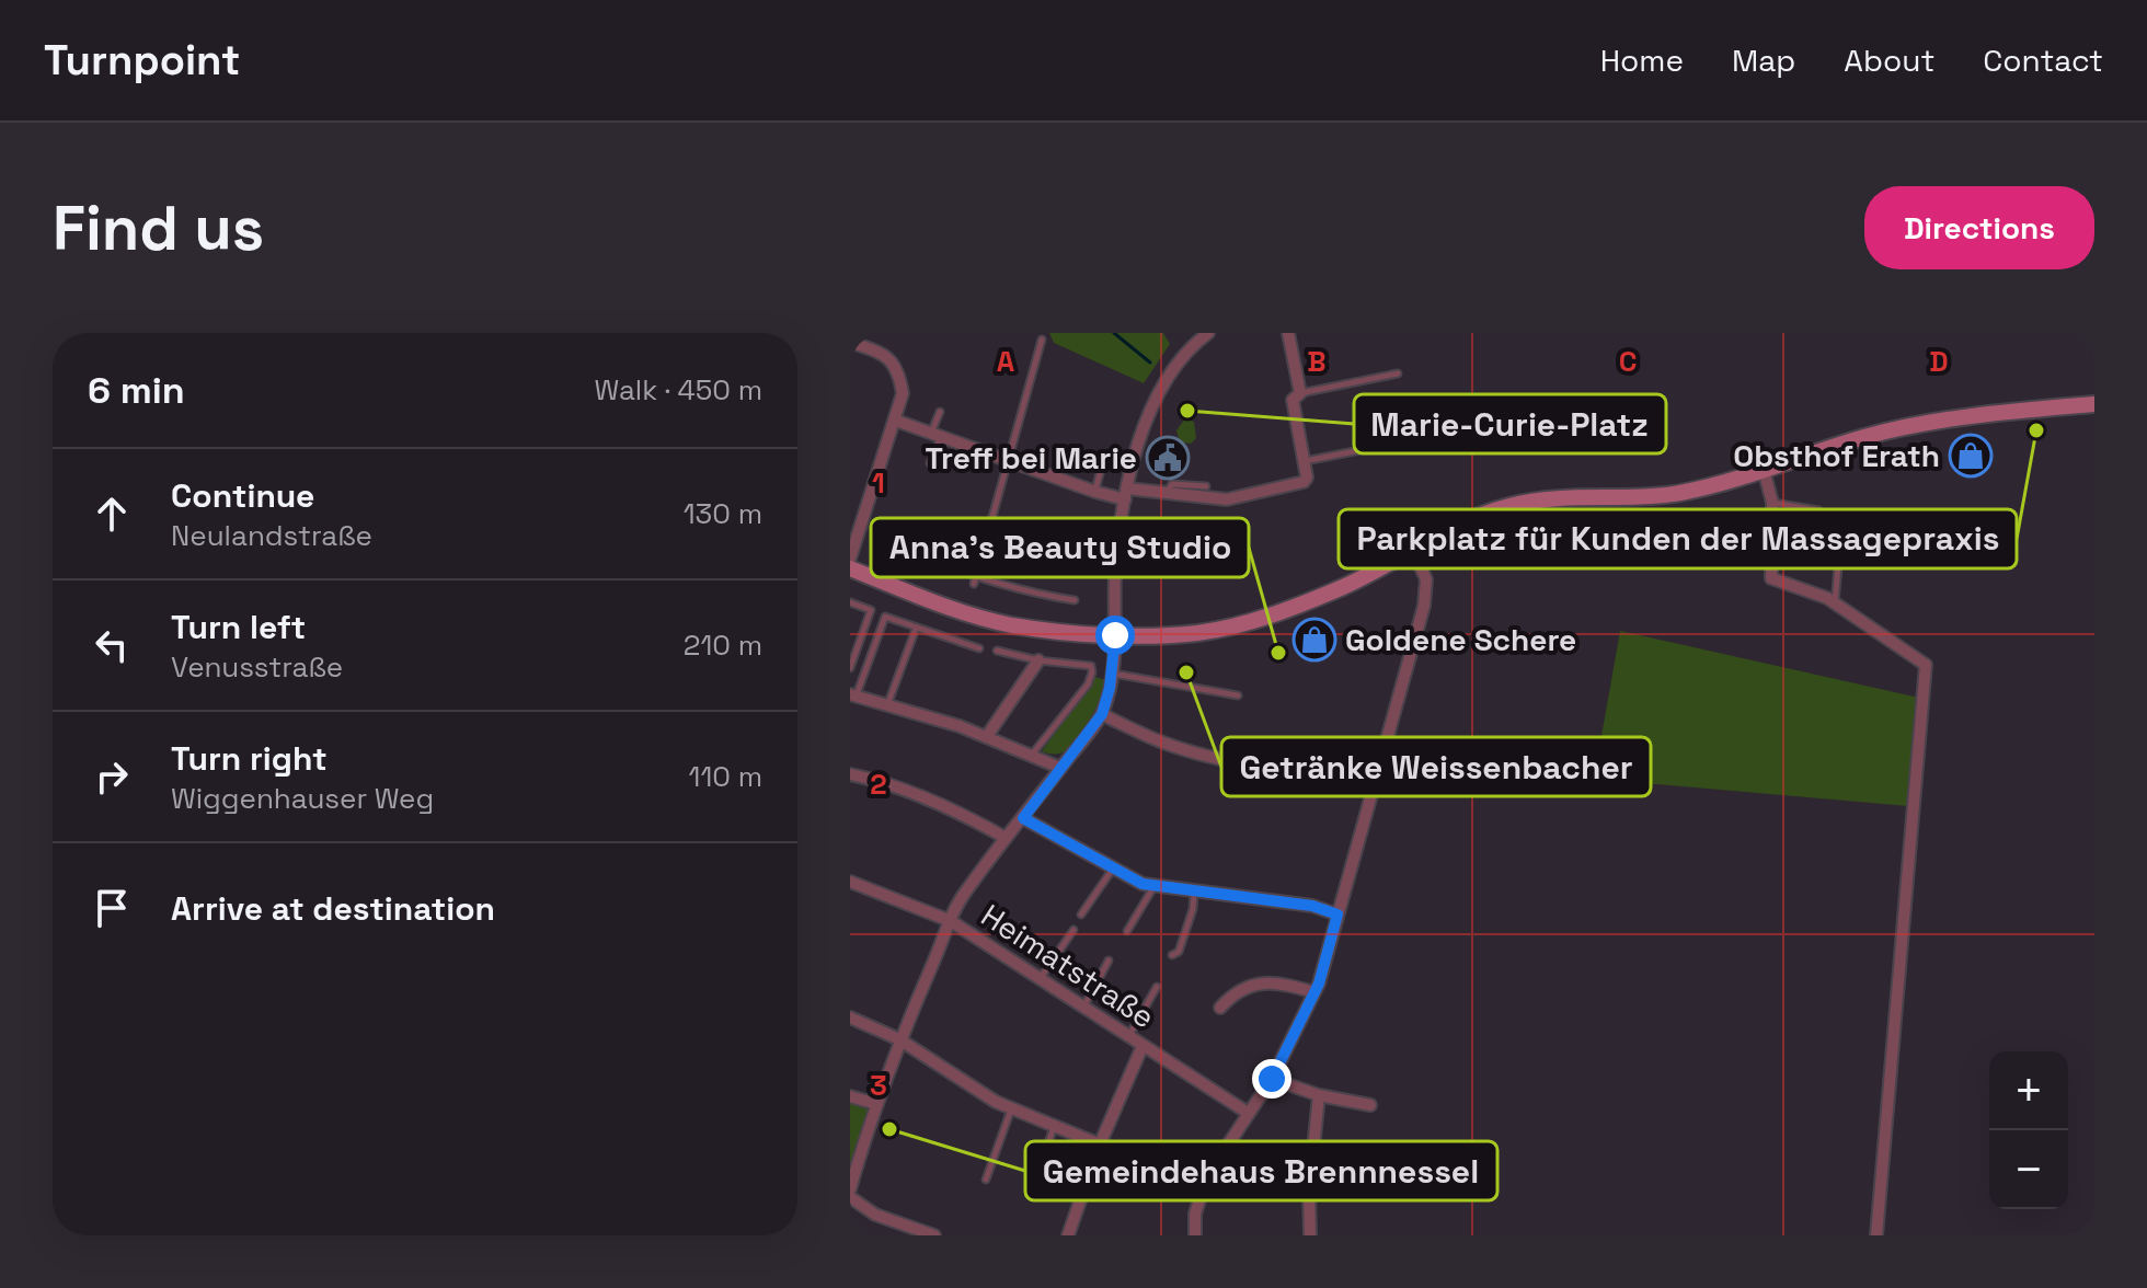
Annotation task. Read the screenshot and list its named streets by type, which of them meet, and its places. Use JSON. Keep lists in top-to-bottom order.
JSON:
{
  "streets": {
    "street": ["Heimatstraße"]
  },
  "places": {
    "other": [
      "Marie-Curie-Platz",
      "Parkplatz für Kunden der Massagepraxis",
      "Anna's Beauty Studio",
      "Getränke Weissenbacher",
      "Gemeindehaus Brennnessel"
    ],
    "shop": ["Obsthof Erath", "Goldene Schere"],
    "public building": ["Treff bei Marie"]
  },
  "page": {
    "header": "Turnpoint",
    "nav": [
      "Home",
      "Map",
      "About",
      "Contact"
    ],
    "buttons": "Directions",
    "title": "Find us",
    "heading": ["6 min", "Walk · 450 m"],
    "list": [
      ["Continue", "Neulandstraße", "130 m"],
      ["Turn left", "Venusstraße", "210 m"],
      ["Turn right", "Wiggenhauser Weg", "110 m"],
      "Arrive at destination"
    ],
    "map_buttons": ["+", "−"]
  },
  "grid": {
    "columns": [
      "A",
      "B",
      "C",
      "D"
    ],
    "rows": ["1", "2", "3"]
  }
}
